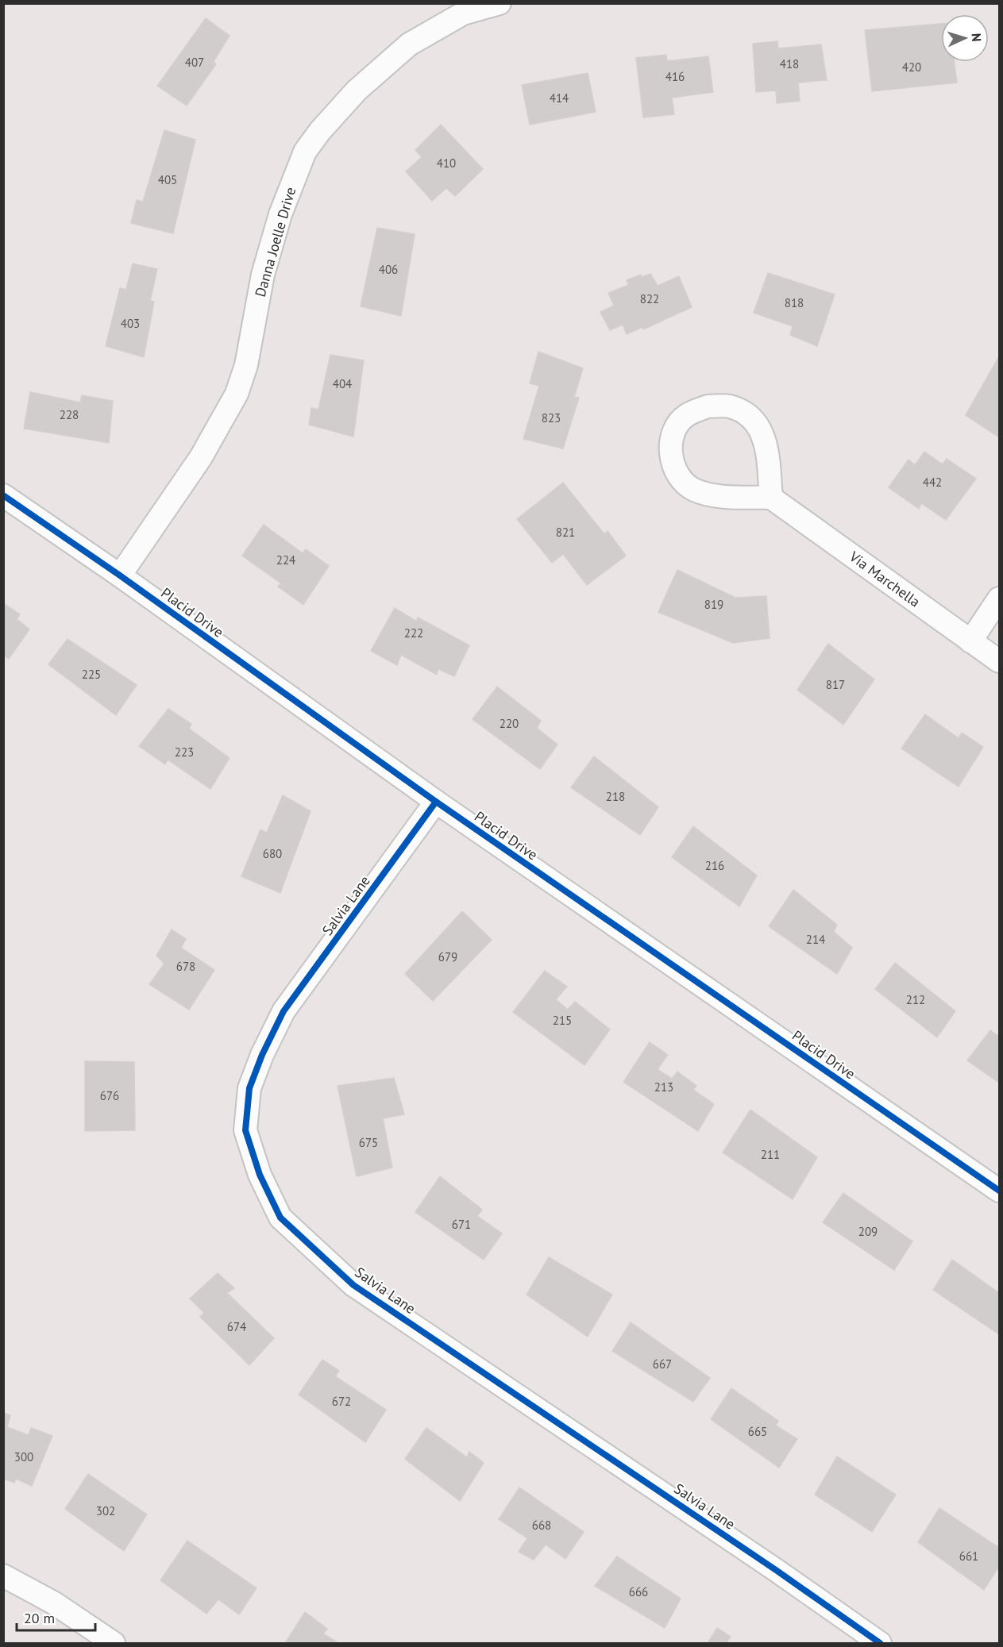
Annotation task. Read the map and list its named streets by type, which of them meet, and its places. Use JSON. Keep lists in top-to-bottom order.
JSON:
{
  "streets": {
    "street": [
      "Danna Joelle Drive",
      "Via Marchella",
      "Placid Drive",
      "Salvia Lane"
    ]
  },
  "crossings": [
    ["Danna Joelle Drive", "Placid Drive"],
    ["Placid Drive", "Salvia Lane"]
  ],
  "house_numbers": [
    "407",
    "418",
    "420",
    "416",
    "414",
    "410",
    "405",
    "406",
    "822",
    "818",
    "403",
    "404",
    "228",
    "823",
    "442",
    "821",
    "224",
    "819",
    "222",
    "225",
    "817",
    "220",
    "223",
    "218",
    "680",
    "216",
    "214",
    "679",
    "678",
    "212",
    "215",
    "213",
    "676",
    "675",
    "211",
    "671",
    "209",
    "674",
    "667",
    "672",
    "665",
    "300",
    "302",
    "668",
    "661",
    "666"
  ],
  "scale_bar": "20 m",
  "north": "right"
}
